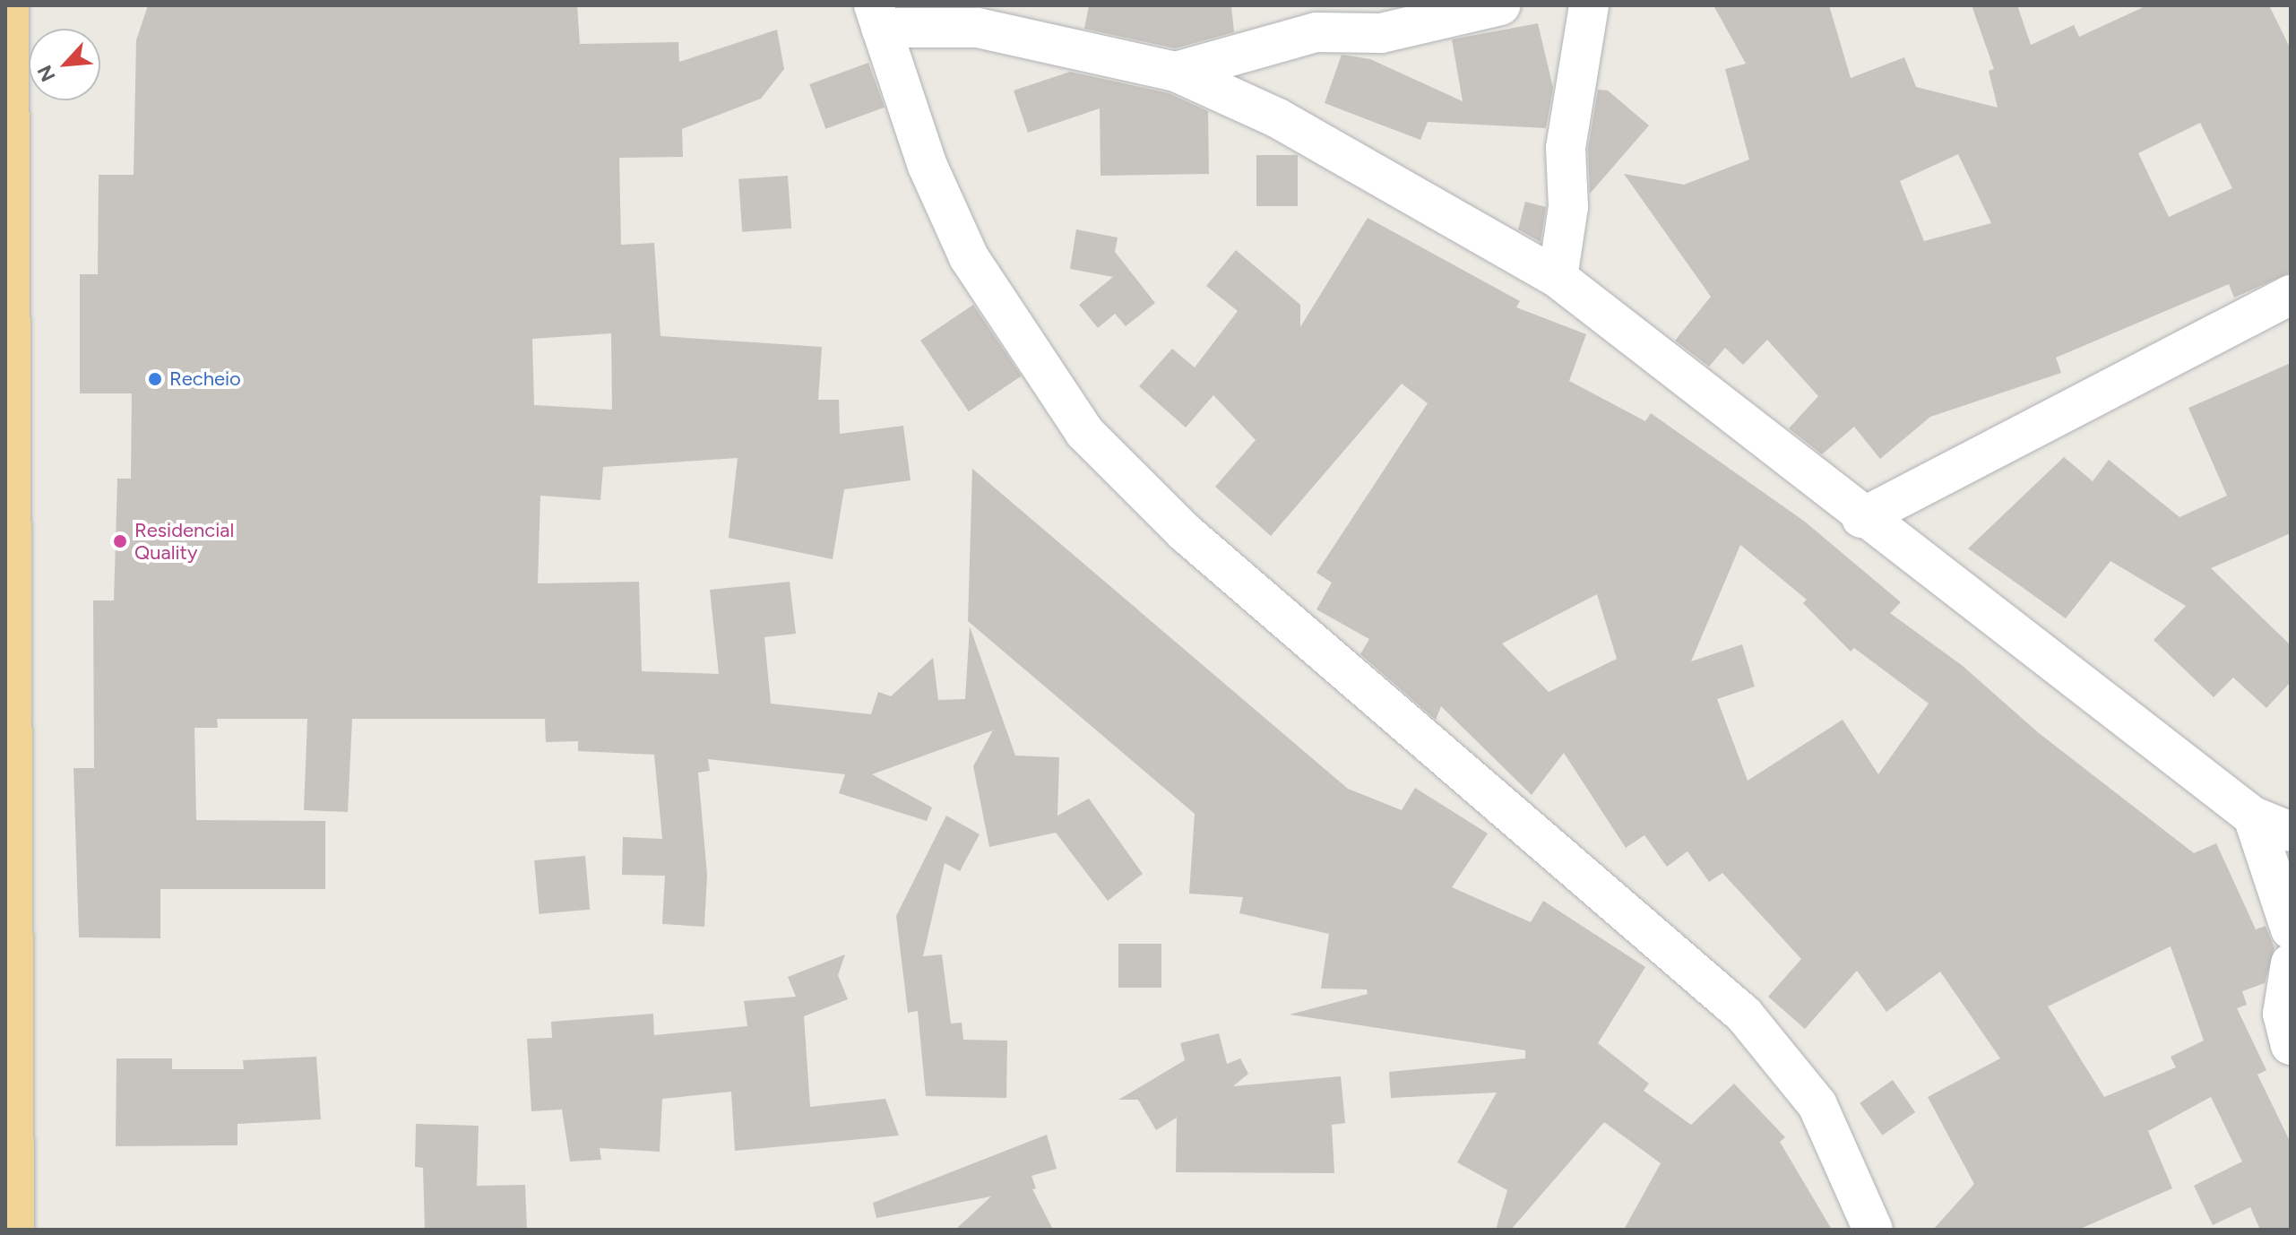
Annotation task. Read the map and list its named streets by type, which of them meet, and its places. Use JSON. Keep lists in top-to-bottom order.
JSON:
{
  "places": ["Recheio", "Residencial Quality"],
  "north": "bottom left"
}
